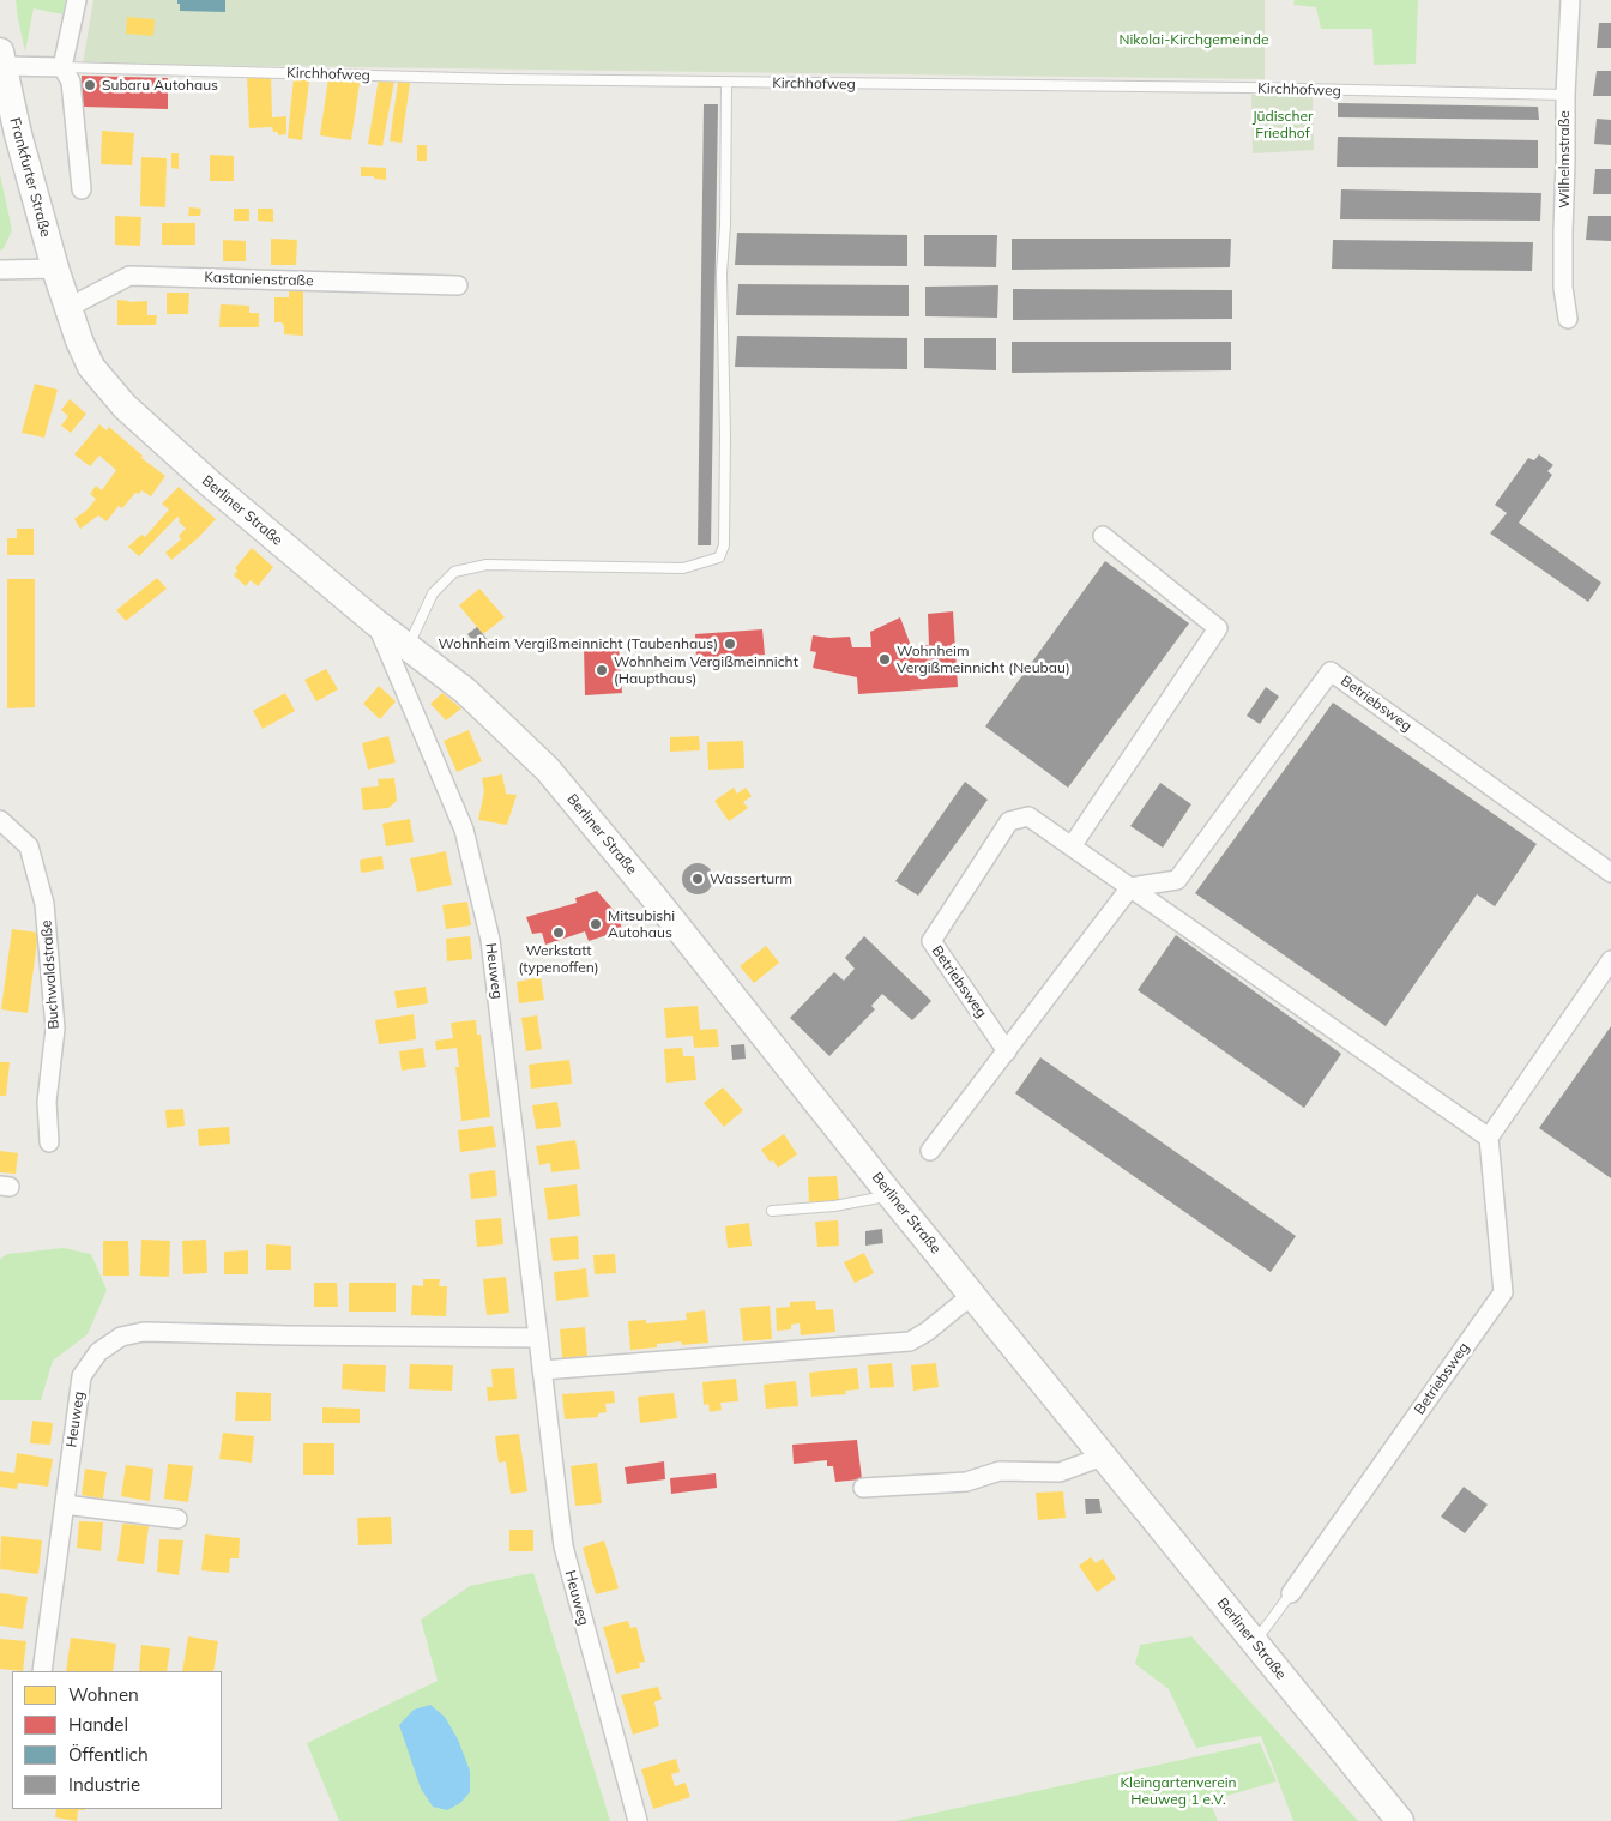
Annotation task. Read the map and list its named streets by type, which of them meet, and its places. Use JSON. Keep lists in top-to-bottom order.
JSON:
{
  "streets": {
    "main road": ["Frankfurter Straße", "Berliner Straße"],
    "street": [
      "Wilhelmstraße",
      "Kastanienstraße",
      "Betriebsweg",
      "Heuweg",
      "Buchwaldstraße"
    ],
    "lane": ["Kirchhofweg"]
  },
  "crossings": [
    ["Kirchhofweg", "Wilhelmstraße"],
    ["Frankfurter Straße", "Berliner Straße"],
    ["Kastanienstraße", "Berliner Straße"],
    ["Berliner Straße", "Heuweg"]
  ],
  "parks": ["Nikolai-Kirchgemeinde", "Jüdischer Friedhof", "Kleingartenverein Heuweg 1 e.V."],
  "places": [
    "Subaru Autohaus",
    "Wohnheim Vergißmeinnicht (Taubenhaus)",
    "Wohnheim Vergißmeinnicht (Neubau)",
    "Wohnheim Vergißmeinnicht (Haupthaus)",
    "Wasserturm",
    "Mitsubishi Autohaus",
    "Werkstatt (typenoffen)"
  ],
  "legend": [
    "Wohnen",
    "Handel",
    "Öffentlich",
    "Industrie"
  ]
}
